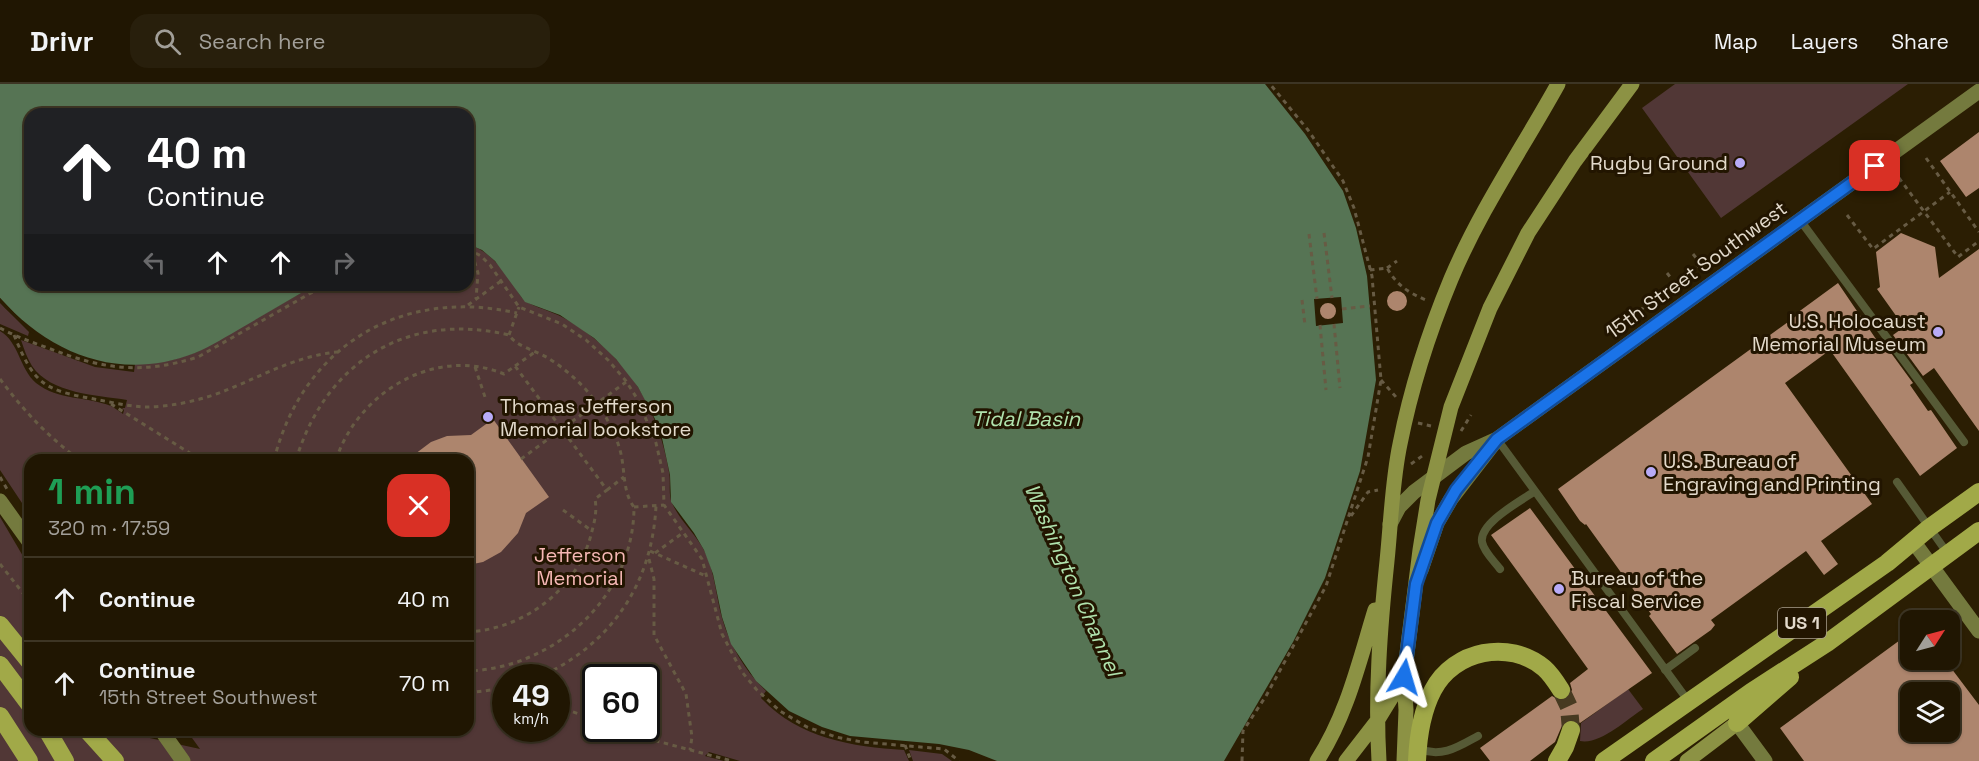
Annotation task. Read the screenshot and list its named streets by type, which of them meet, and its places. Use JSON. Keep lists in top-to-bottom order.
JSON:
{
  "streets": {
    "highway": ["US 1"],
    "main road": ["15th Street Southwest"]
  },
  "water": ["Tidal Basin", "Washington Channel"],
  "parks": ["Jefferson Memorial"],
  "places": [
    "Rugby Ground",
    "U.S. Holocaust Memorial Museum",
    "Thomas Jefferson Memorial bookstore",
    "U.S. Bureau of Engraving and Printing",
    "Bureau of the Fiscal Service"
  ],
  "north": "top right",
  "page": {
    "header": "Drivr",
    "search": "Search here",
    "nav": ["Map", "Layers", "Share"],
    "turn": ["40 m", "Continue"],
    "heading": ["1 min", "320 m · 17:59"],
    "list": [
      {
        "name": "Continue",
        "value": "40 m"
      },
      {
        "name": "Continue",
        "note": "15th Street Southwest",
        "value": "70 m"
      }
    ],
    "speed": "49 km/h",
    "limit": "60"
  }
}
